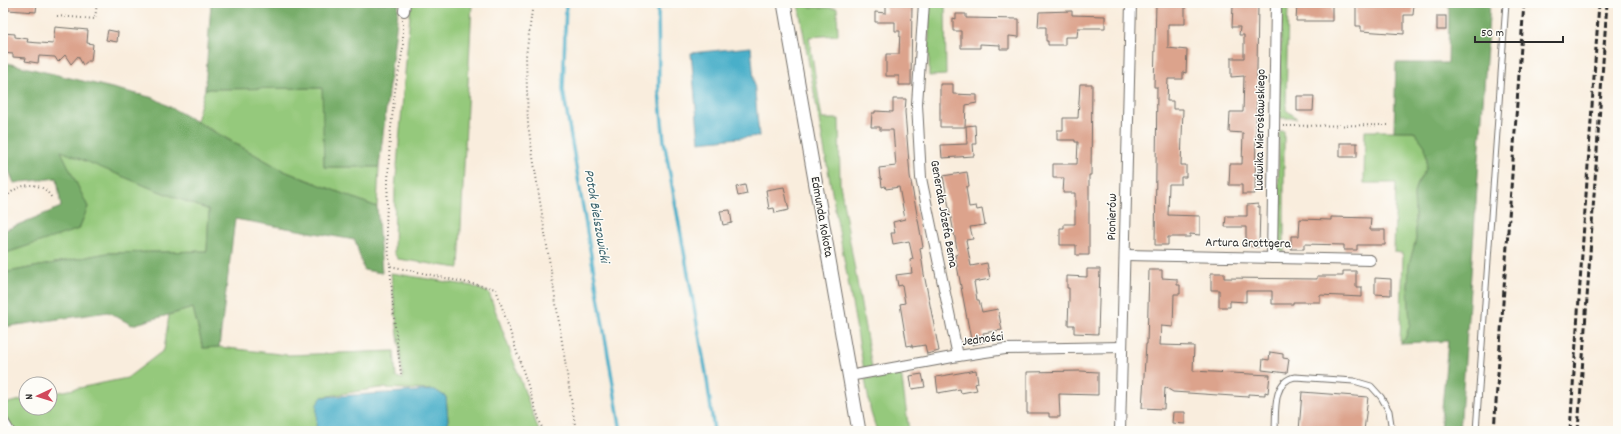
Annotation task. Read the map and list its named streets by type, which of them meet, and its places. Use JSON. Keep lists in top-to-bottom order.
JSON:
{
  "streets": {
    "street": [
      "Ludwika Mierosławskiego",
      "Generała Józefa Bema",
      "Edmunda Kokota",
      "Pionierów",
      "Artura Grottgera",
      "Jedności"
    ]
  },
  "crossings": [
    ["Ludwika Mierosławskiego", "Artura Grottgera"],
    ["Generała Józefa Bema", "Jedności"],
    ["Edmunda Kokota", "Jedności"],
    ["Pionierów", "Artura Grottgera"],
    ["Pionierów", "Jedności"]
  ],
  "water": ["Potok Bielszowicki"],
  "scale_bar": "50 m",
  "north": "left"
}
